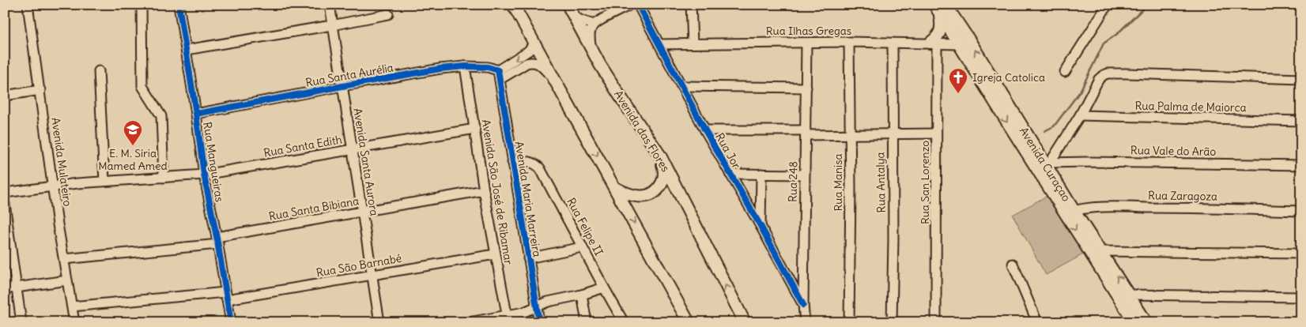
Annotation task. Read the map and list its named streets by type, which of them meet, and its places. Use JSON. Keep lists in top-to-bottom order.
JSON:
{
  "streets": {
    "main road": ["Avenida das Flores", "Avenida Curaçao"],
    "street": [
      "Rua Ilhas Gregas",
      "Rua Santa Aurélia",
      "Rua Palma de Maiorca",
      "Rua Santa Edith",
      "Rua Jor",
      "Rua Vale do Arão",
      "Avenida Mulateiro",
      "Rua Mangueiras",
      "Avenida Santa Aurora",
      "Rua 248",
      "Rua Manisa",
      "Rua Antalya",
      "Rua San Lorenzo",
      "Avenida São José de Ribamar",
      "Rua Zaragoza",
      "Avenida Maria Marreira",
      "Rua Santa Bibiana",
      "Rua Felipe II",
      "Rua São Barnabé"
    ]
  },
  "crossings": [
    ["Rua Ilhas Gregas", "Rua Jor"],
    ["Rua Ilhas Gregas", "Avenida Curaçao"],
    ["Rua Ilhas Gregas", "Rua 248"],
    ["Rua Ilhas Gregas", "Rua Manisa"],
    ["Rua Ilhas Gregas", "Rua Antalya"],
    ["Rua Ilhas Gregas", "Rua San Lorenzo"],
    ["Rua Santa Aurélia", "Rua Mangueiras"],
    ["Rua Santa Aurélia", "Avenida Santa Aurora"],
    ["Rua Santa Aurélia", "Avenida São José de Ribamar"],
    ["Rua Santa Aurélia", "Avenida Maria Marreira"],
    ["Rua Santa Edith", "Avenida Mulateiro"],
    ["Rua Santa Edith", "Rua Mangueiras"],
    ["Rua Santa Edith", "Avenida Santa Aurora"],
    ["Rua Santa Edith", "Avenida São José de Ribamar"],
    ["Rua Jor", "Rua 248"],
    ["Rua Vale do Arão", "Avenida Curaçao"],
    ["Avenida Mulateiro", "Rua Santa Bibiana"],
    ["Avenida Mulateiro", "Rua São Barnabé"],
    ["Rua Mangueiras", "Rua Santa Bibiana"],
    ["Rua Mangueiras", "Rua São Barnabé"],
    ["Avenida Santa Aurora", "Rua Santa Bibiana"],
    ["Avenida Santa Aurora", "Rua São Barnabé"],
    ["Avenida Curaçao", "Rua Zaragoza"],
    ["Avenida São José de Ribamar", "Rua Santa Bibiana"],
    ["Avenida São José de Ribamar", "Rua São Barnabé"],
    ["Avenida Maria Marreira", "Rua Felipe II"]
  ],
  "places": {
    "church": ["Igreja Catolica"],
    "school or university": ["E. M. Síria Mamed Amed"]
  }
}
